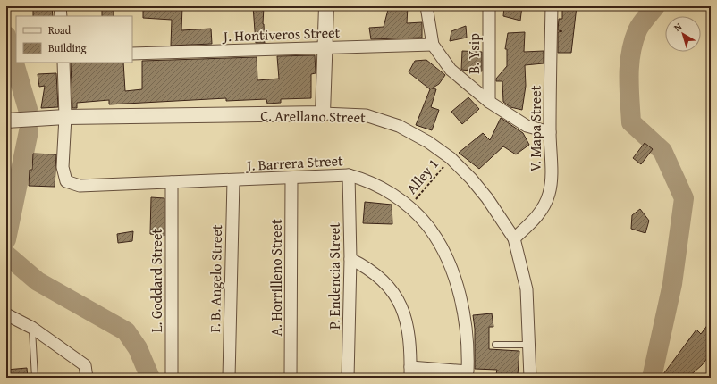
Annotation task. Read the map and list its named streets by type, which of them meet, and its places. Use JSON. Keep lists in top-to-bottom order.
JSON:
{
  "streets": {
    "street": [
      "J. Hontiveros Street",
      "B. Ysip",
      "C. Arellano Street",
      "V. Mapa Street",
      "J. Barrera Street",
      "P. Endencia Street",
      "A. Horrilleno Street",
      "F. B. Angelo Street",
      "L. Goddard Street"
    ],
    "path": ["Alley 1"]
  },
  "crossings": [
    ["C. Arellano Street", "V. Mapa Street"],
    ["C. Arellano Street", "J. Barrera Street"],
    ["C. Arellano Street", "Alley 1"],
    ["J. Barrera Street", "Alley 1"],
    ["J. Barrera Street", "P. Endencia Street"],
    ["J. Barrera Street", "A. Horrilleno Street"],
    ["J. Barrera Street", "F. B. Angelo Street"],
    ["J. Barrera Street", "L. Goddard Street"]
  ],
  "legend": ["Road", "Building"],
  "north": "top left"
}
